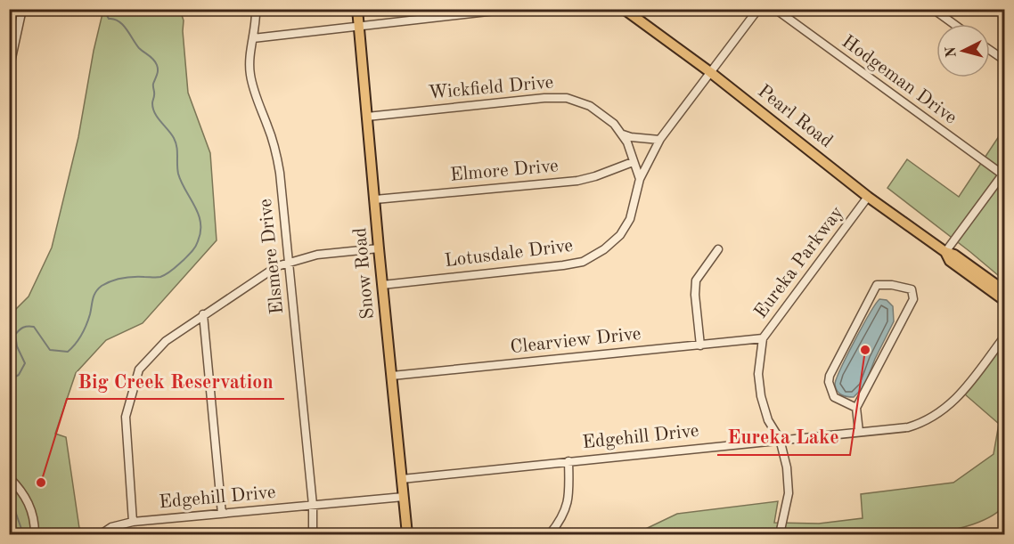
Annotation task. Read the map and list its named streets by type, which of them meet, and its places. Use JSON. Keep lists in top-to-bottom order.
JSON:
{
  "streets": {
    "main road": ["Pearl Road", "Snow Road"],
    "street": [
      "Hodgeman Drive",
      "Wickfield Drive",
      "Elmore Drive",
      "Lotusdale Drive",
      "Elsmere Drive",
      "Eureka Parkway",
      "Clearview Drive",
      "Edgehill Drive"
    ]
  },
  "crossings": [
    ["Wickfield Drive", "Elmore Drive"],
    ["Wickfield Drive", "Lotusdale Drive"],
    ["Wickfield Drive", "Snow Road"],
    ["Pearl Road", "Lotusdale Drive"],
    ["Pearl Road", "Eureka Parkway"],
    ["Elmore Drive", "Snow Road"],
    ["Lotusdale Drive", "Snow Road"],
    ["Elsmere Drive", "Edgehill Drive"],
    ["Eureka Parkway", "Clearview Drive"],
    ["Eureka Parkway", "Edgehill Drive"],
    ["Snow Road", "Clearview Drive"],
    ["Snow Road", "Edgehill Drive"]
  ],
  "places": ["Eureka Lake", "Big Creek Reservation"],
  "north": "left"
}
